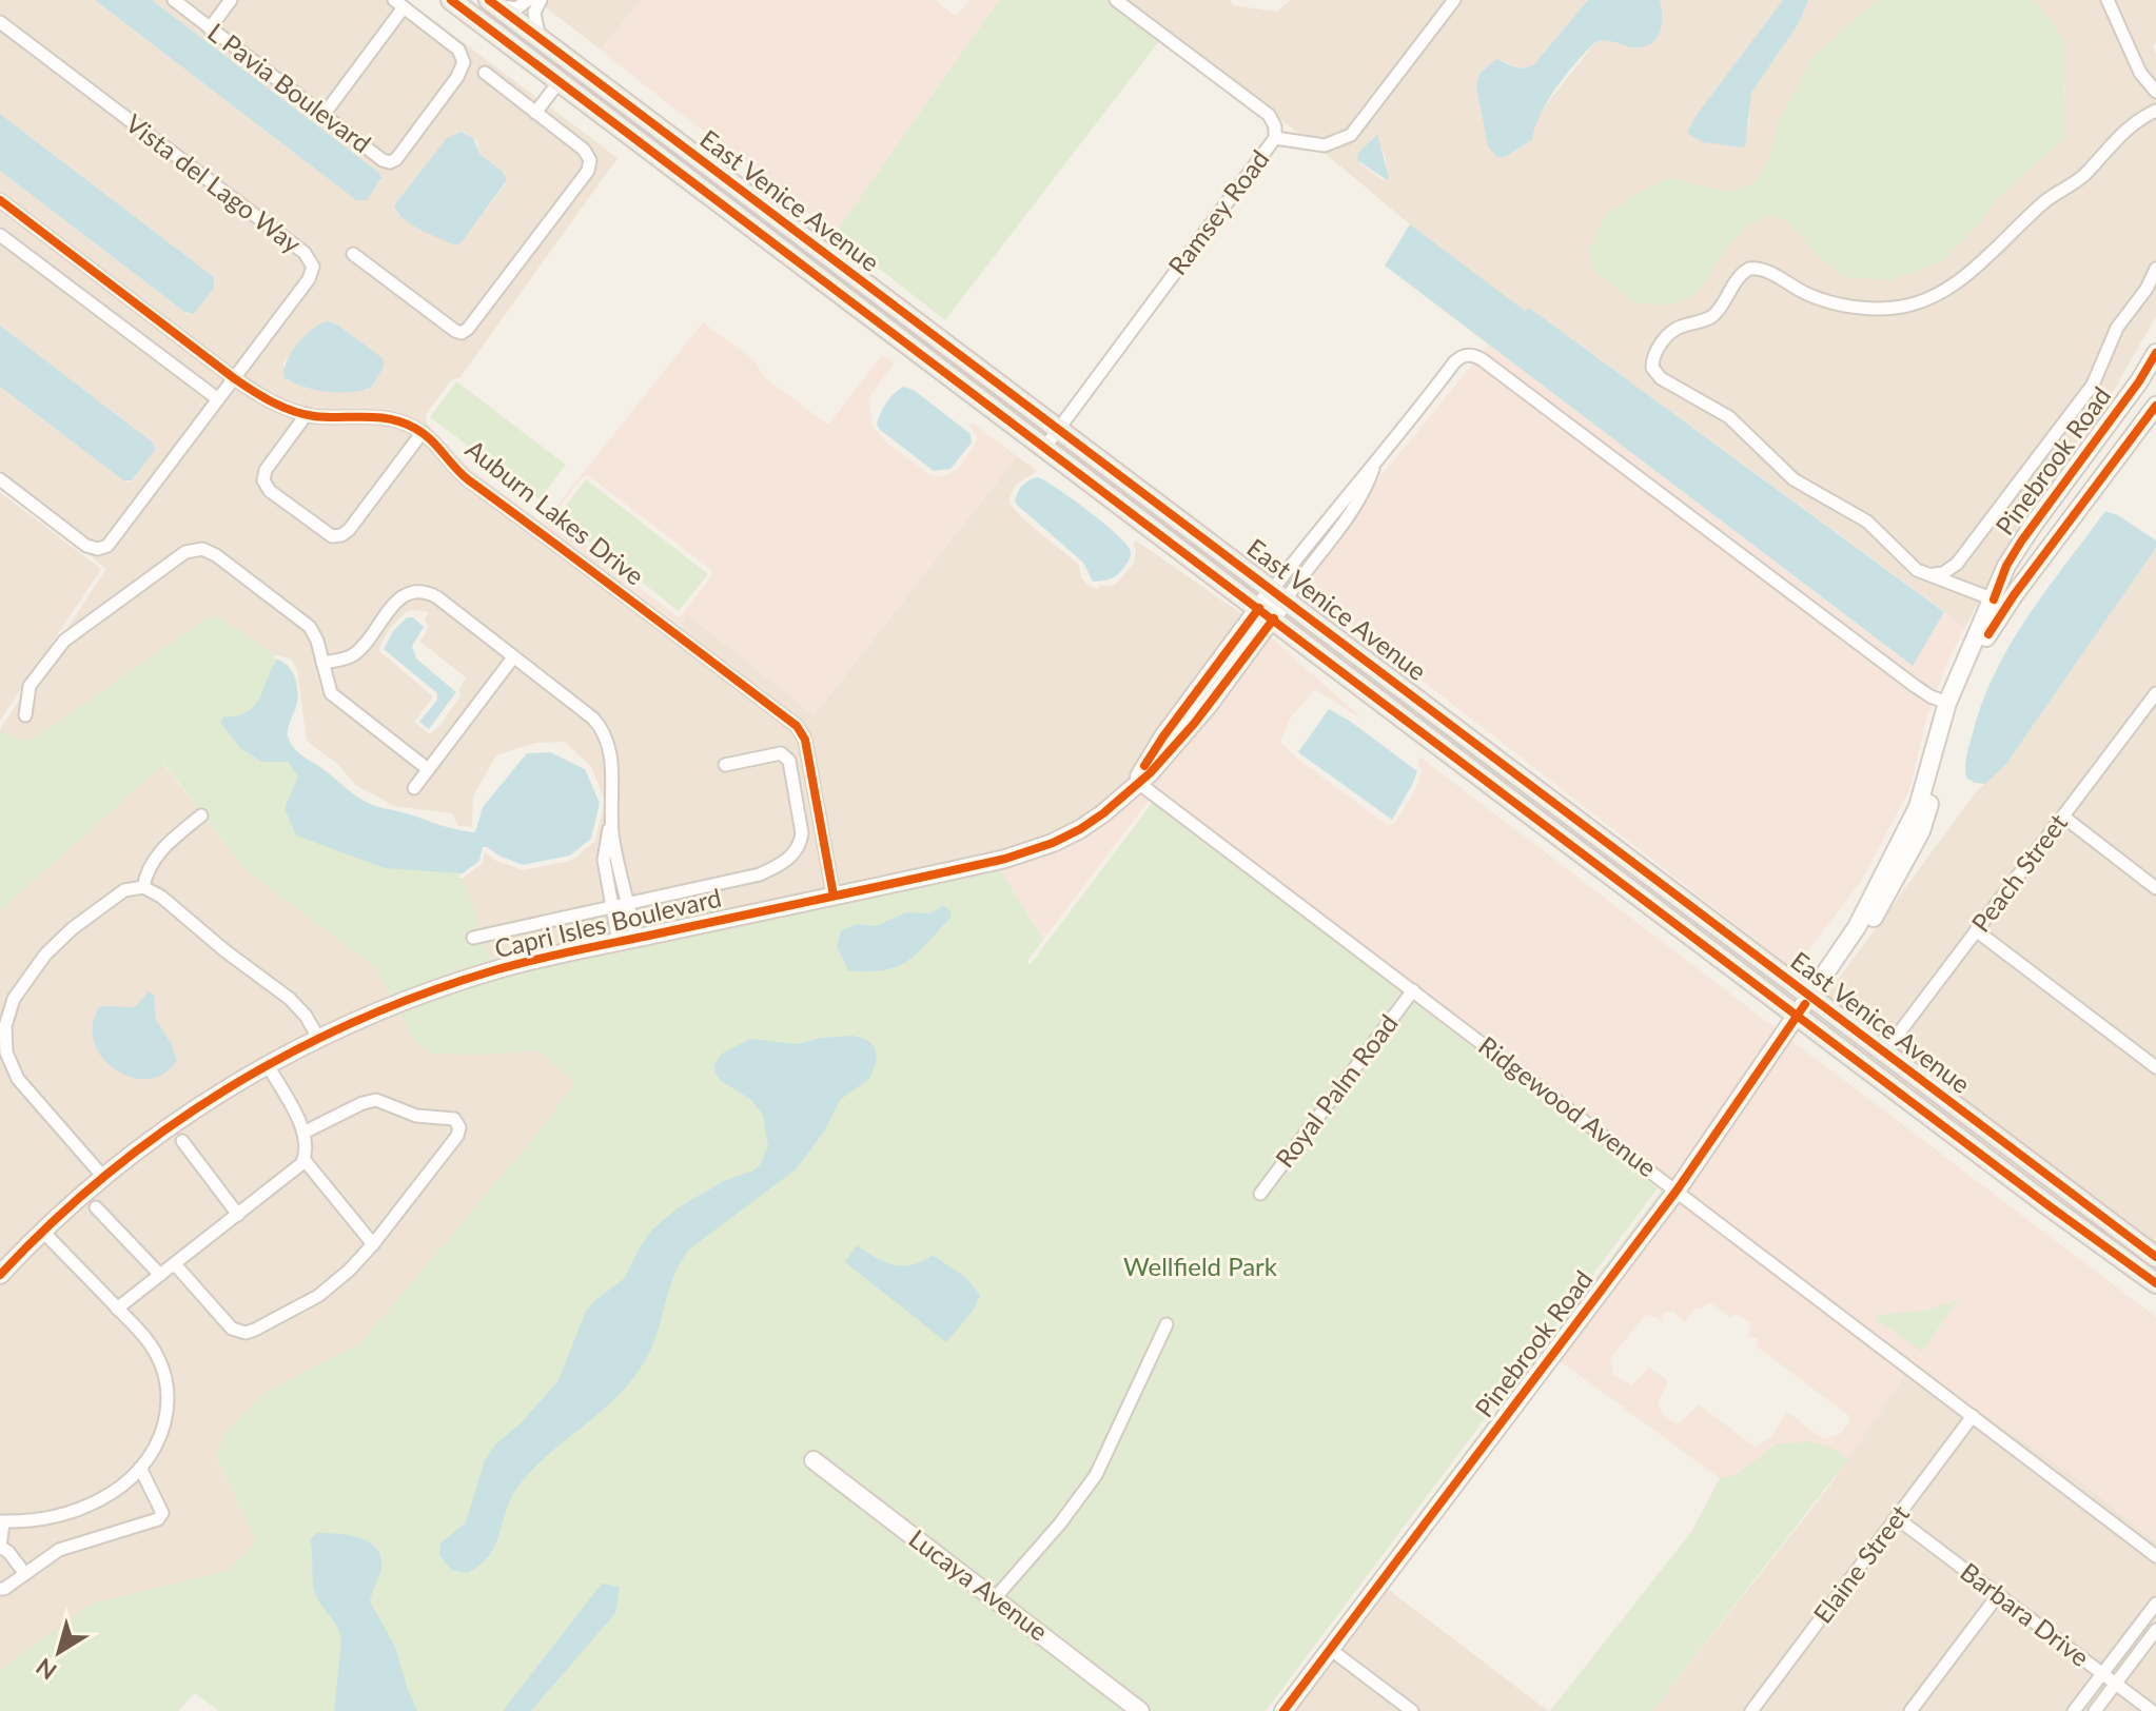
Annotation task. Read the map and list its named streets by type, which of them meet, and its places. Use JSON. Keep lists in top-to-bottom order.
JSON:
{
  "streets": {
    "main road": ["East Venice Avenue"],
    "street": [
      "L Pavia Boulevard",
      "Vista del Lago Way",
      "Ramsey Road",
      "Pinebrook Road",
      "Auburn Lakes Drive",
      "Peach Street",
      "Capri Isles Boulevard",
      "Royal Palm Road",
      "Ridgewood Avenue",
      "Elaine Street",
      "Lucaya Avenue",
      "Barbara Drive"
    ]
  },
  "crossings": [
    ["Vista del Lago Way", "Auburn Lakes Drive"],
    ["East Venice Avenue", "Ramsey Road"],
    ["East Venice Avenue", "Pinebrook Road"],
    ["East Venice Avenue", "Peach Street"],
    ["East Venice Avenue", "Capri Isles Boulevard"],
    ["Pinebrook Road", "Ridgewood Avenue"],
    ["Auburn Lakes Drive", "Capri Isles Boulevard"],
    ["Capri Isles Boulevard", "Ridgewood Avenue"],
    ["Royal Palm Road", "Ridgewood Avenue"],
    ["Ridgewood Avenue", "Elaine Street"],
    ["Elaine Street", "Barbara Drive"]
  ],
  "parks": ["Wellfield Park"],
  "north": "bottom left"
}
